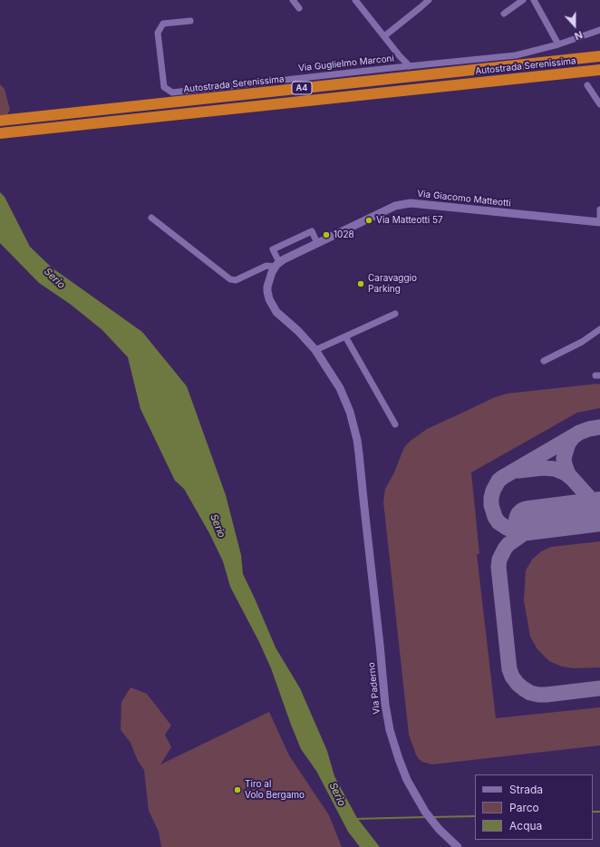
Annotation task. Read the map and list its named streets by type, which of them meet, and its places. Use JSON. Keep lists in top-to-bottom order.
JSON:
{
  "streets": {
    "highway": ["Autostrada Serenissima", "A4"],
    "street": ["Via Guglielmo Marconi", "Via Giacomo Matteotti", "Via Paderno"]
  },
  "water": ["Serio"],
  "places": [
    "Via Matteotti 57",
    "1028",
    "Caravaggio Parking",
    "Tiro al Volo Bergamo"
  ],
  "legend": ["Strada", "Parco", "Acqua"],
  "north": "bottom"
}
